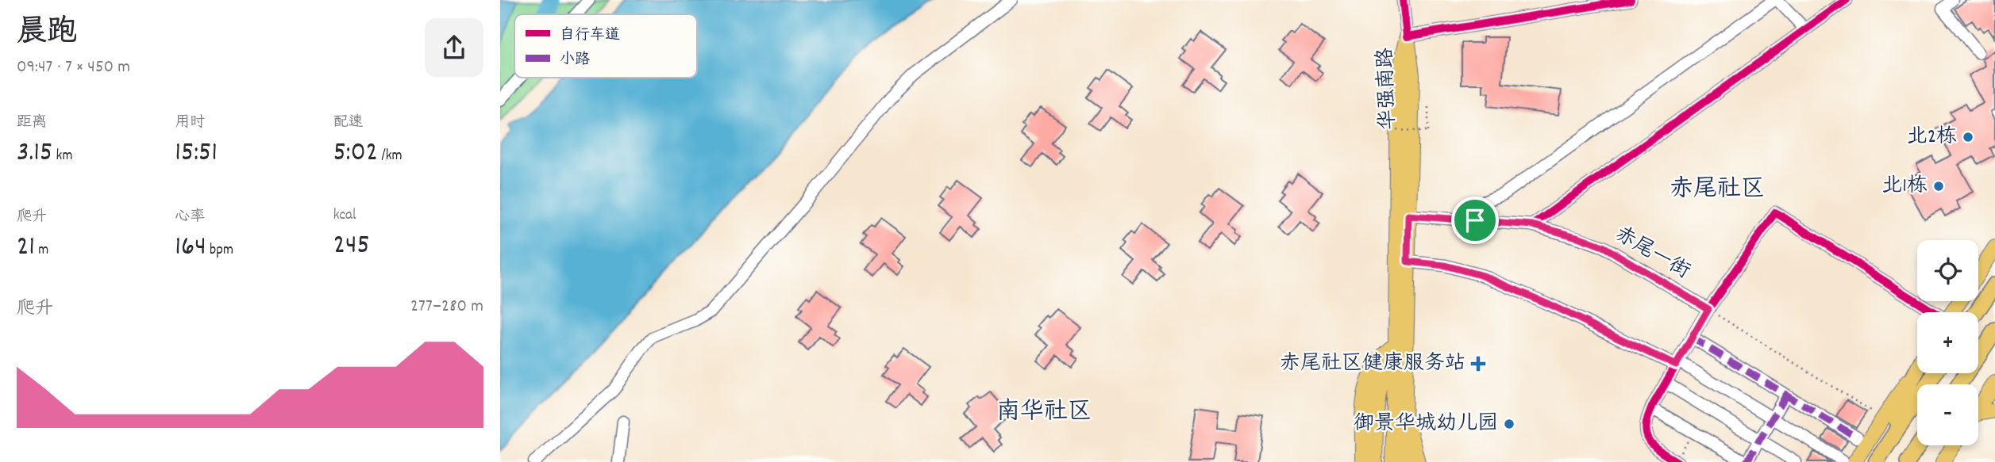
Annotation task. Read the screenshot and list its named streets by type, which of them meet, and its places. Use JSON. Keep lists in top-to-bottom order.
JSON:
{
  "streets": {
    "main road": ["华强南路"],
    "street": ["赤尾一街"]
  },
  "crossings": [
    ["华强南路", "赤尾一街"]
  ],
  "districts": ["赤尾社区", "南华社区"],
  "places": {
    "other": ["北2栋", "北1栋", "御景华城幼儿园"],
    "health": ["赤尾社区健康服务站"]
  },
  "legend": ["自行车道", "小路"],
  "page": {
    "heading": ["晨跑", "09:47 · 7 × 450 m"],
    "stats": [
      ["距离", "3.15 km"],
      ["用时", "15:51"],
      ["配速", "5:02 /km"],
      ["爬升", "21 m"],
      ["心率", "164 bpm"],
      ["kcal", "245"]
    ],
    "map_buttons": ["+", "−"],
    "chart": ["爬升", "277–280 m"]
  }
}
